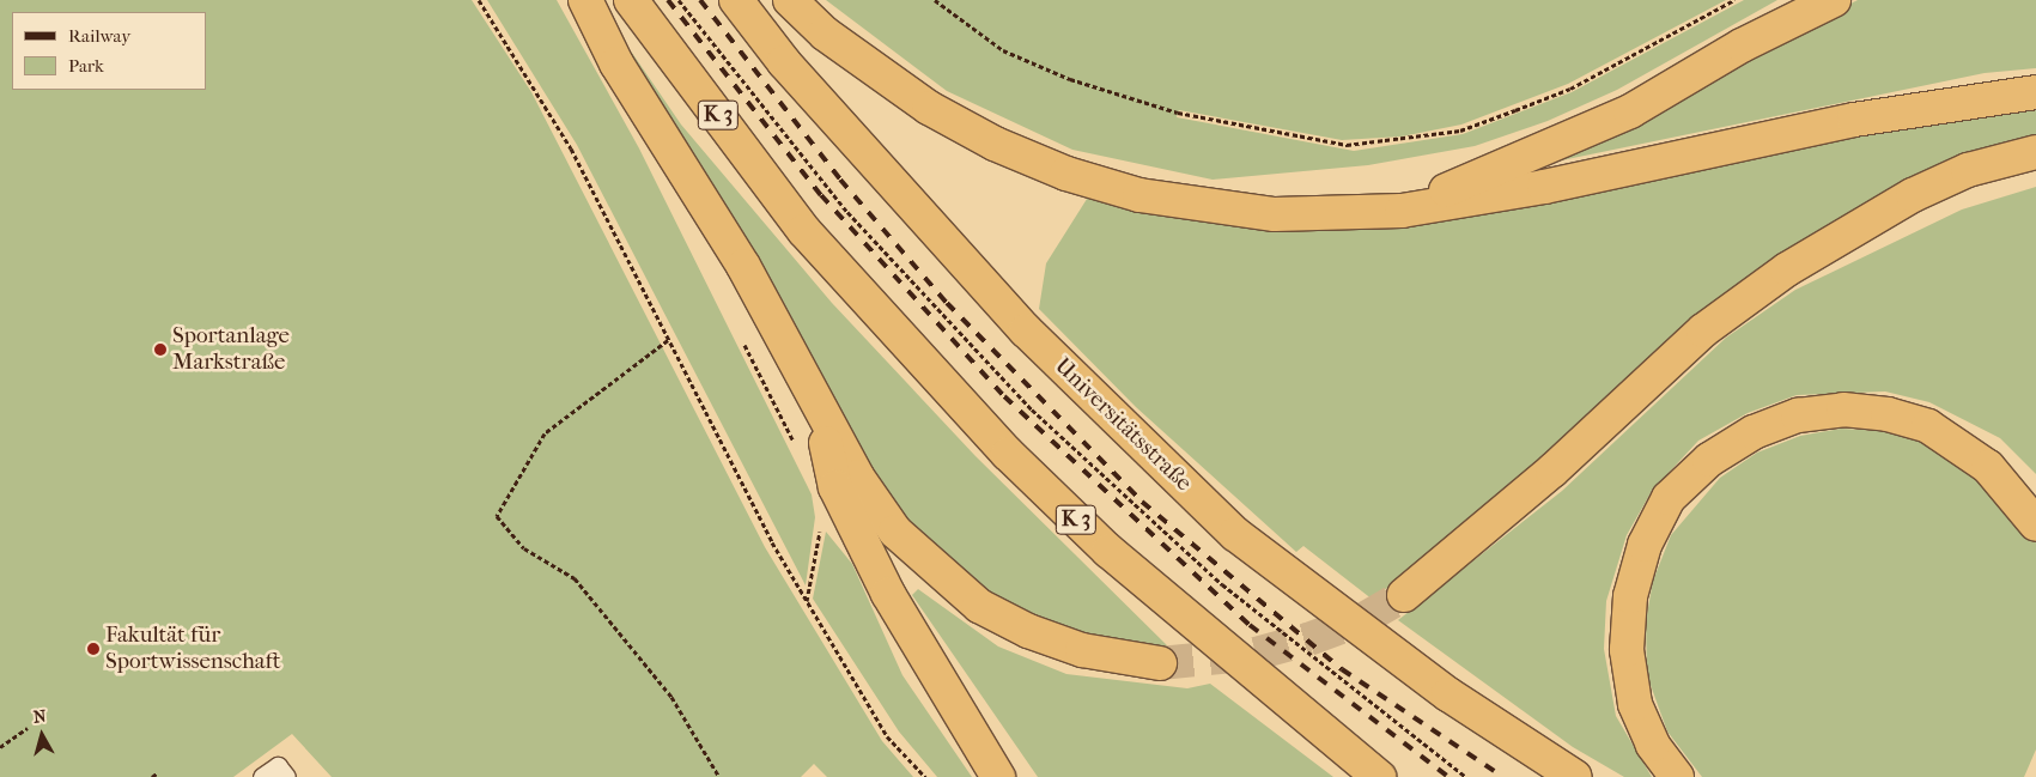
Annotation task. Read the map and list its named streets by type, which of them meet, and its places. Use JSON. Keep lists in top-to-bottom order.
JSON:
{
  "streets": {
    "highway": ["K 3", "Universitätsstraße"]
  },
  "places": ["Sportanlage Markstraße", "Fakultät für Sportwissenschaft"],
  "legend": ["Railway", "Park"],
  "north": "top"
}
